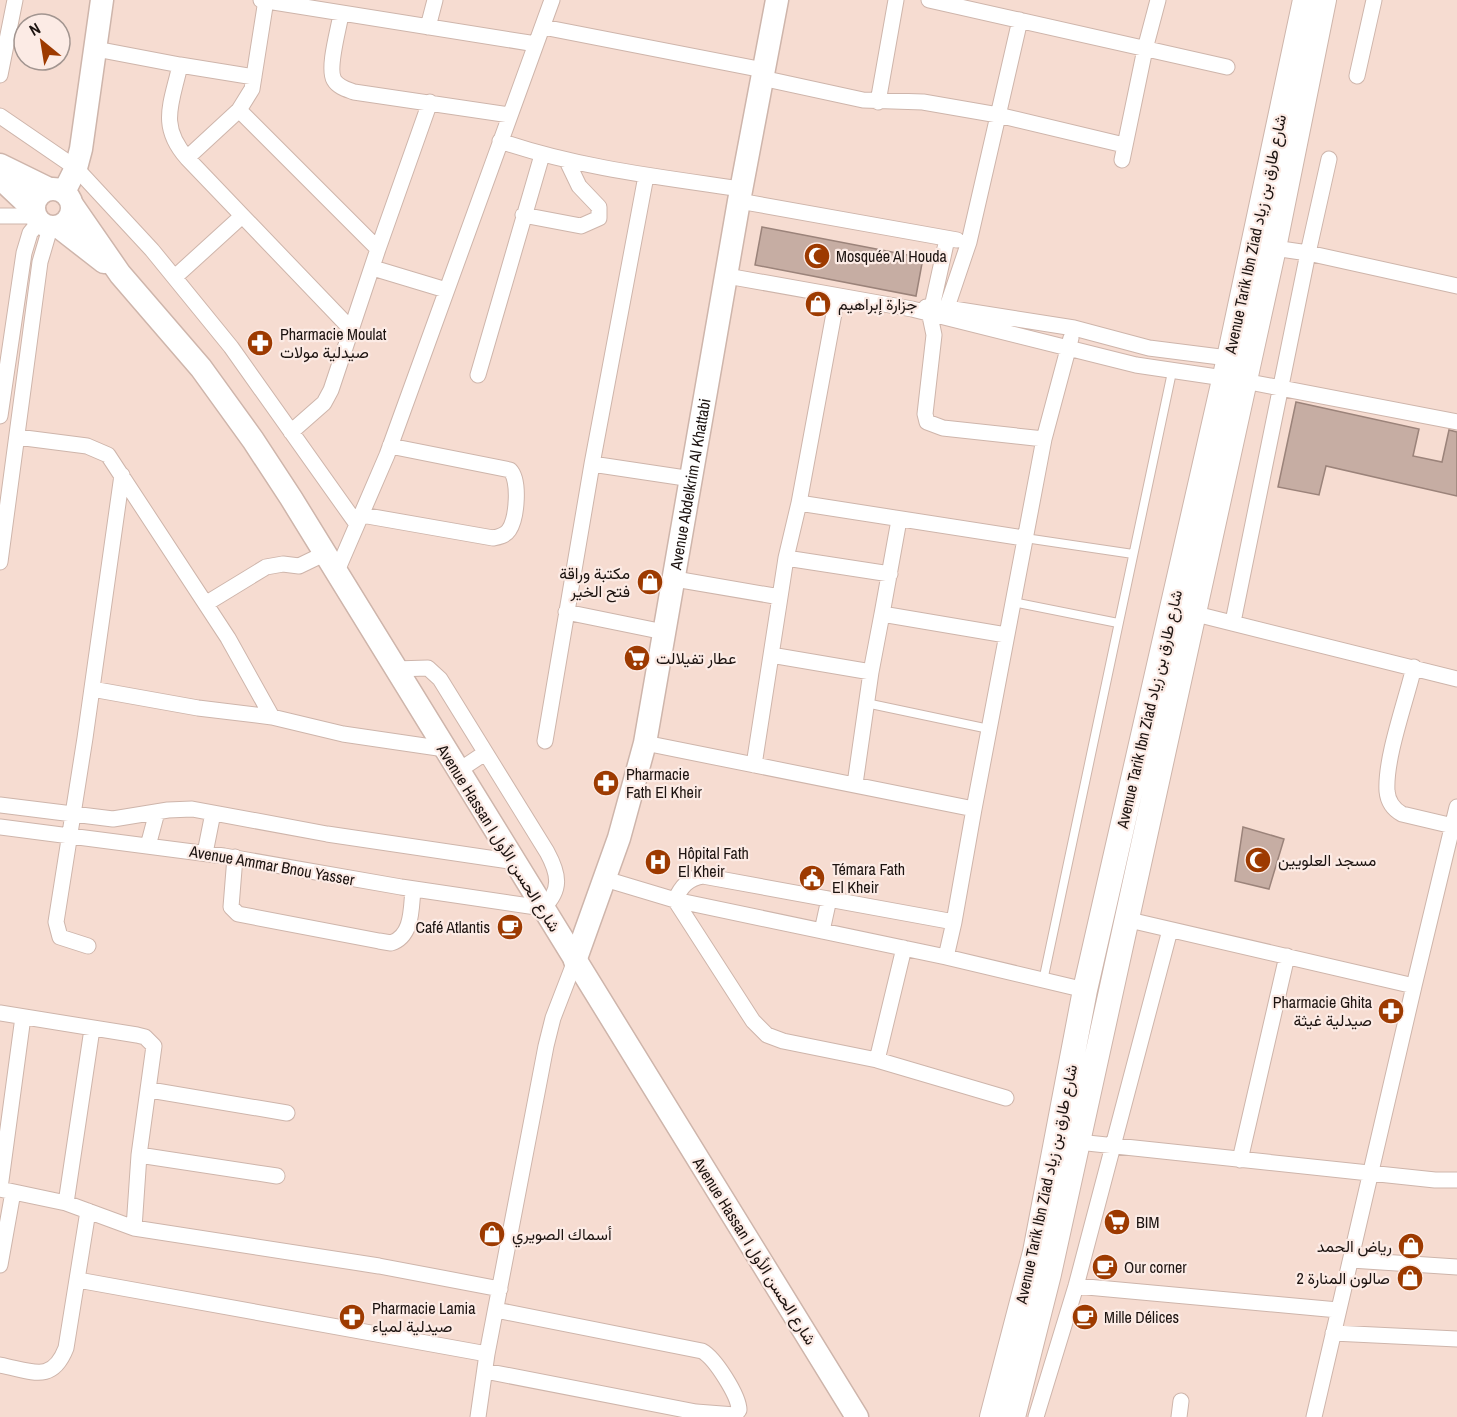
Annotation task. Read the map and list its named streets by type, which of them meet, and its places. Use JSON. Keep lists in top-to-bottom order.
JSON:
{
  "streets": {
    "main road": ["Avenue Tarik Ibn Ziad شارع طارق بن زياد", "Avenue Abdelkrim Al Khattabi", "Avenue Hassan I شارع الحسن الأول"],
    "street": ["Avenue Ammar Bnou Yasser"]
  },
  "crossings": [
    ["Avenue Abdelkrim Al Khattabi", "Avenue Hassan I شارع الحسن الأول"],
    ["Avenue Hassan I شارع الحسن الأول", "Avenue Ammar Bnou Yasser"]
  ],
  "places": {
    "mosque": ["Mosquée Al Houda", "مسجد العلويين"],
    "shop": [
      "جزارة إبراهيم",
      "مكتبة وراقة فتح الخير",
      "أسماك الصويري",
      "رياض الحمد",
      "صالون المنارة 2"
    ],
    "pharmacy": [
      "Pharmacie Moulat صيدلية مولات",
      "Pharmacie Fath El Kheir",
      "Pharmacie Ghita صيدلية غيثة",
      "Pharmacie Lamia صيدلية لمياء"
    ],
    "supermarket": ["عطار تفيلالت", "BIM"],
    "hospital": ["Hôpital Fath El Kheir"],
    "public building": ["Témara Fath El Kheir"],
    "cafe": ["Café Atlantis", "Our corner", "Mille Délices"]
  },
  "north": "top left"
}
